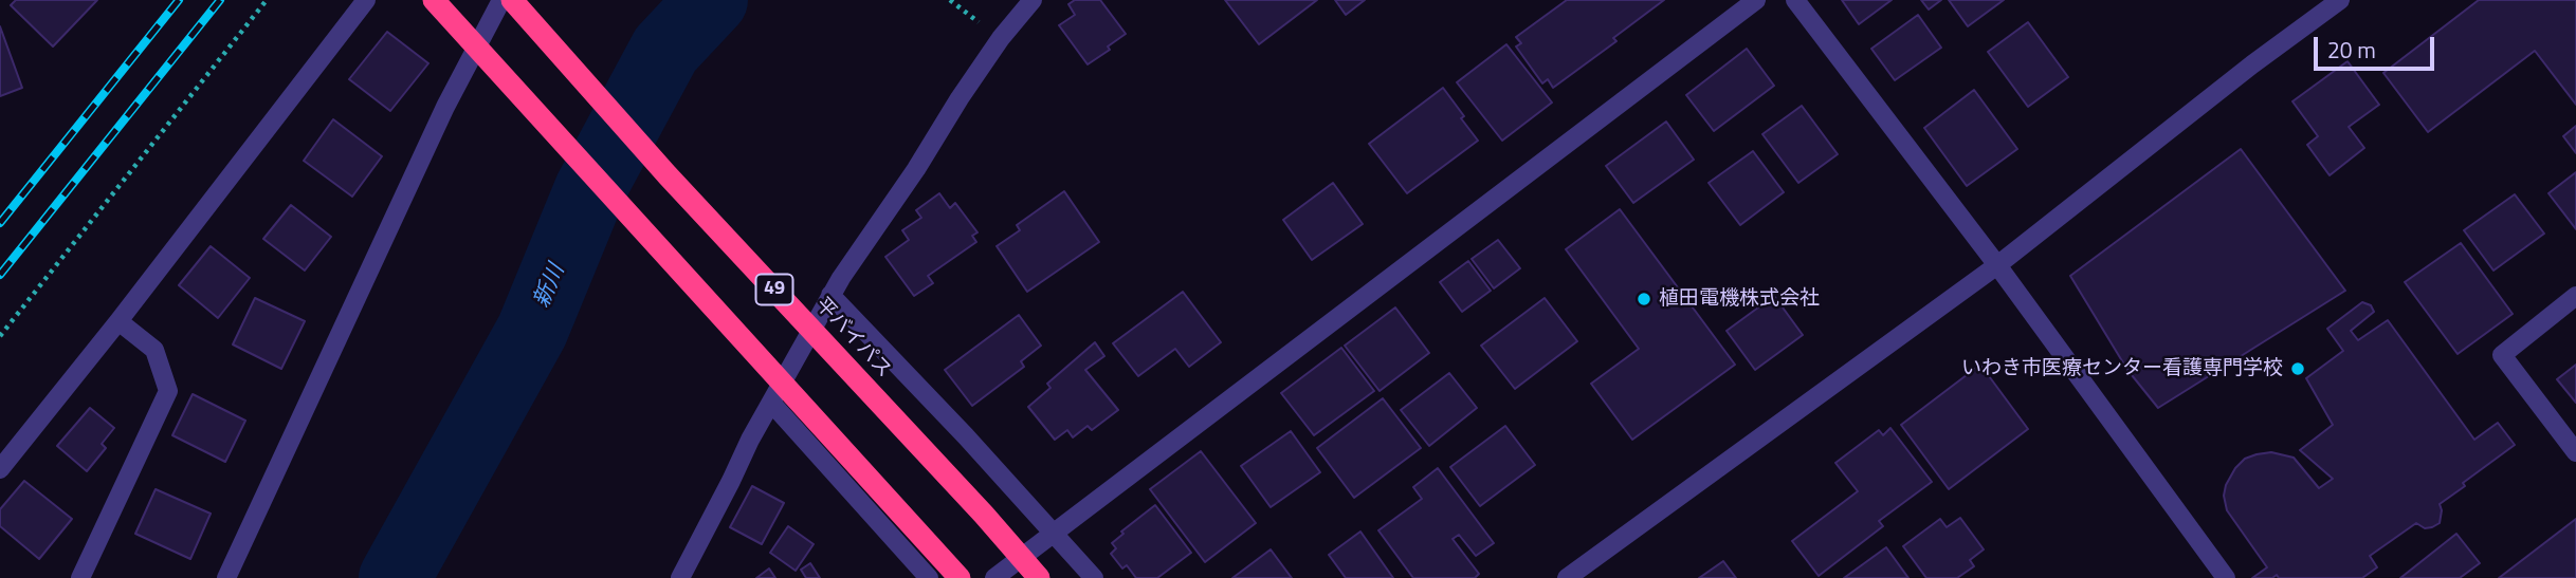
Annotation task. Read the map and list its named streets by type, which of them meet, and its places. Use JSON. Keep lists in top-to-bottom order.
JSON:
{
  "streets": {
    "highway": ["49", "平バイパス"]
  },
  "water": ["新川"],
  "places": ["植田電機株式会社", "いわき市医療センター看護専門学校"],
  "scale_bar": "20 m"
}
